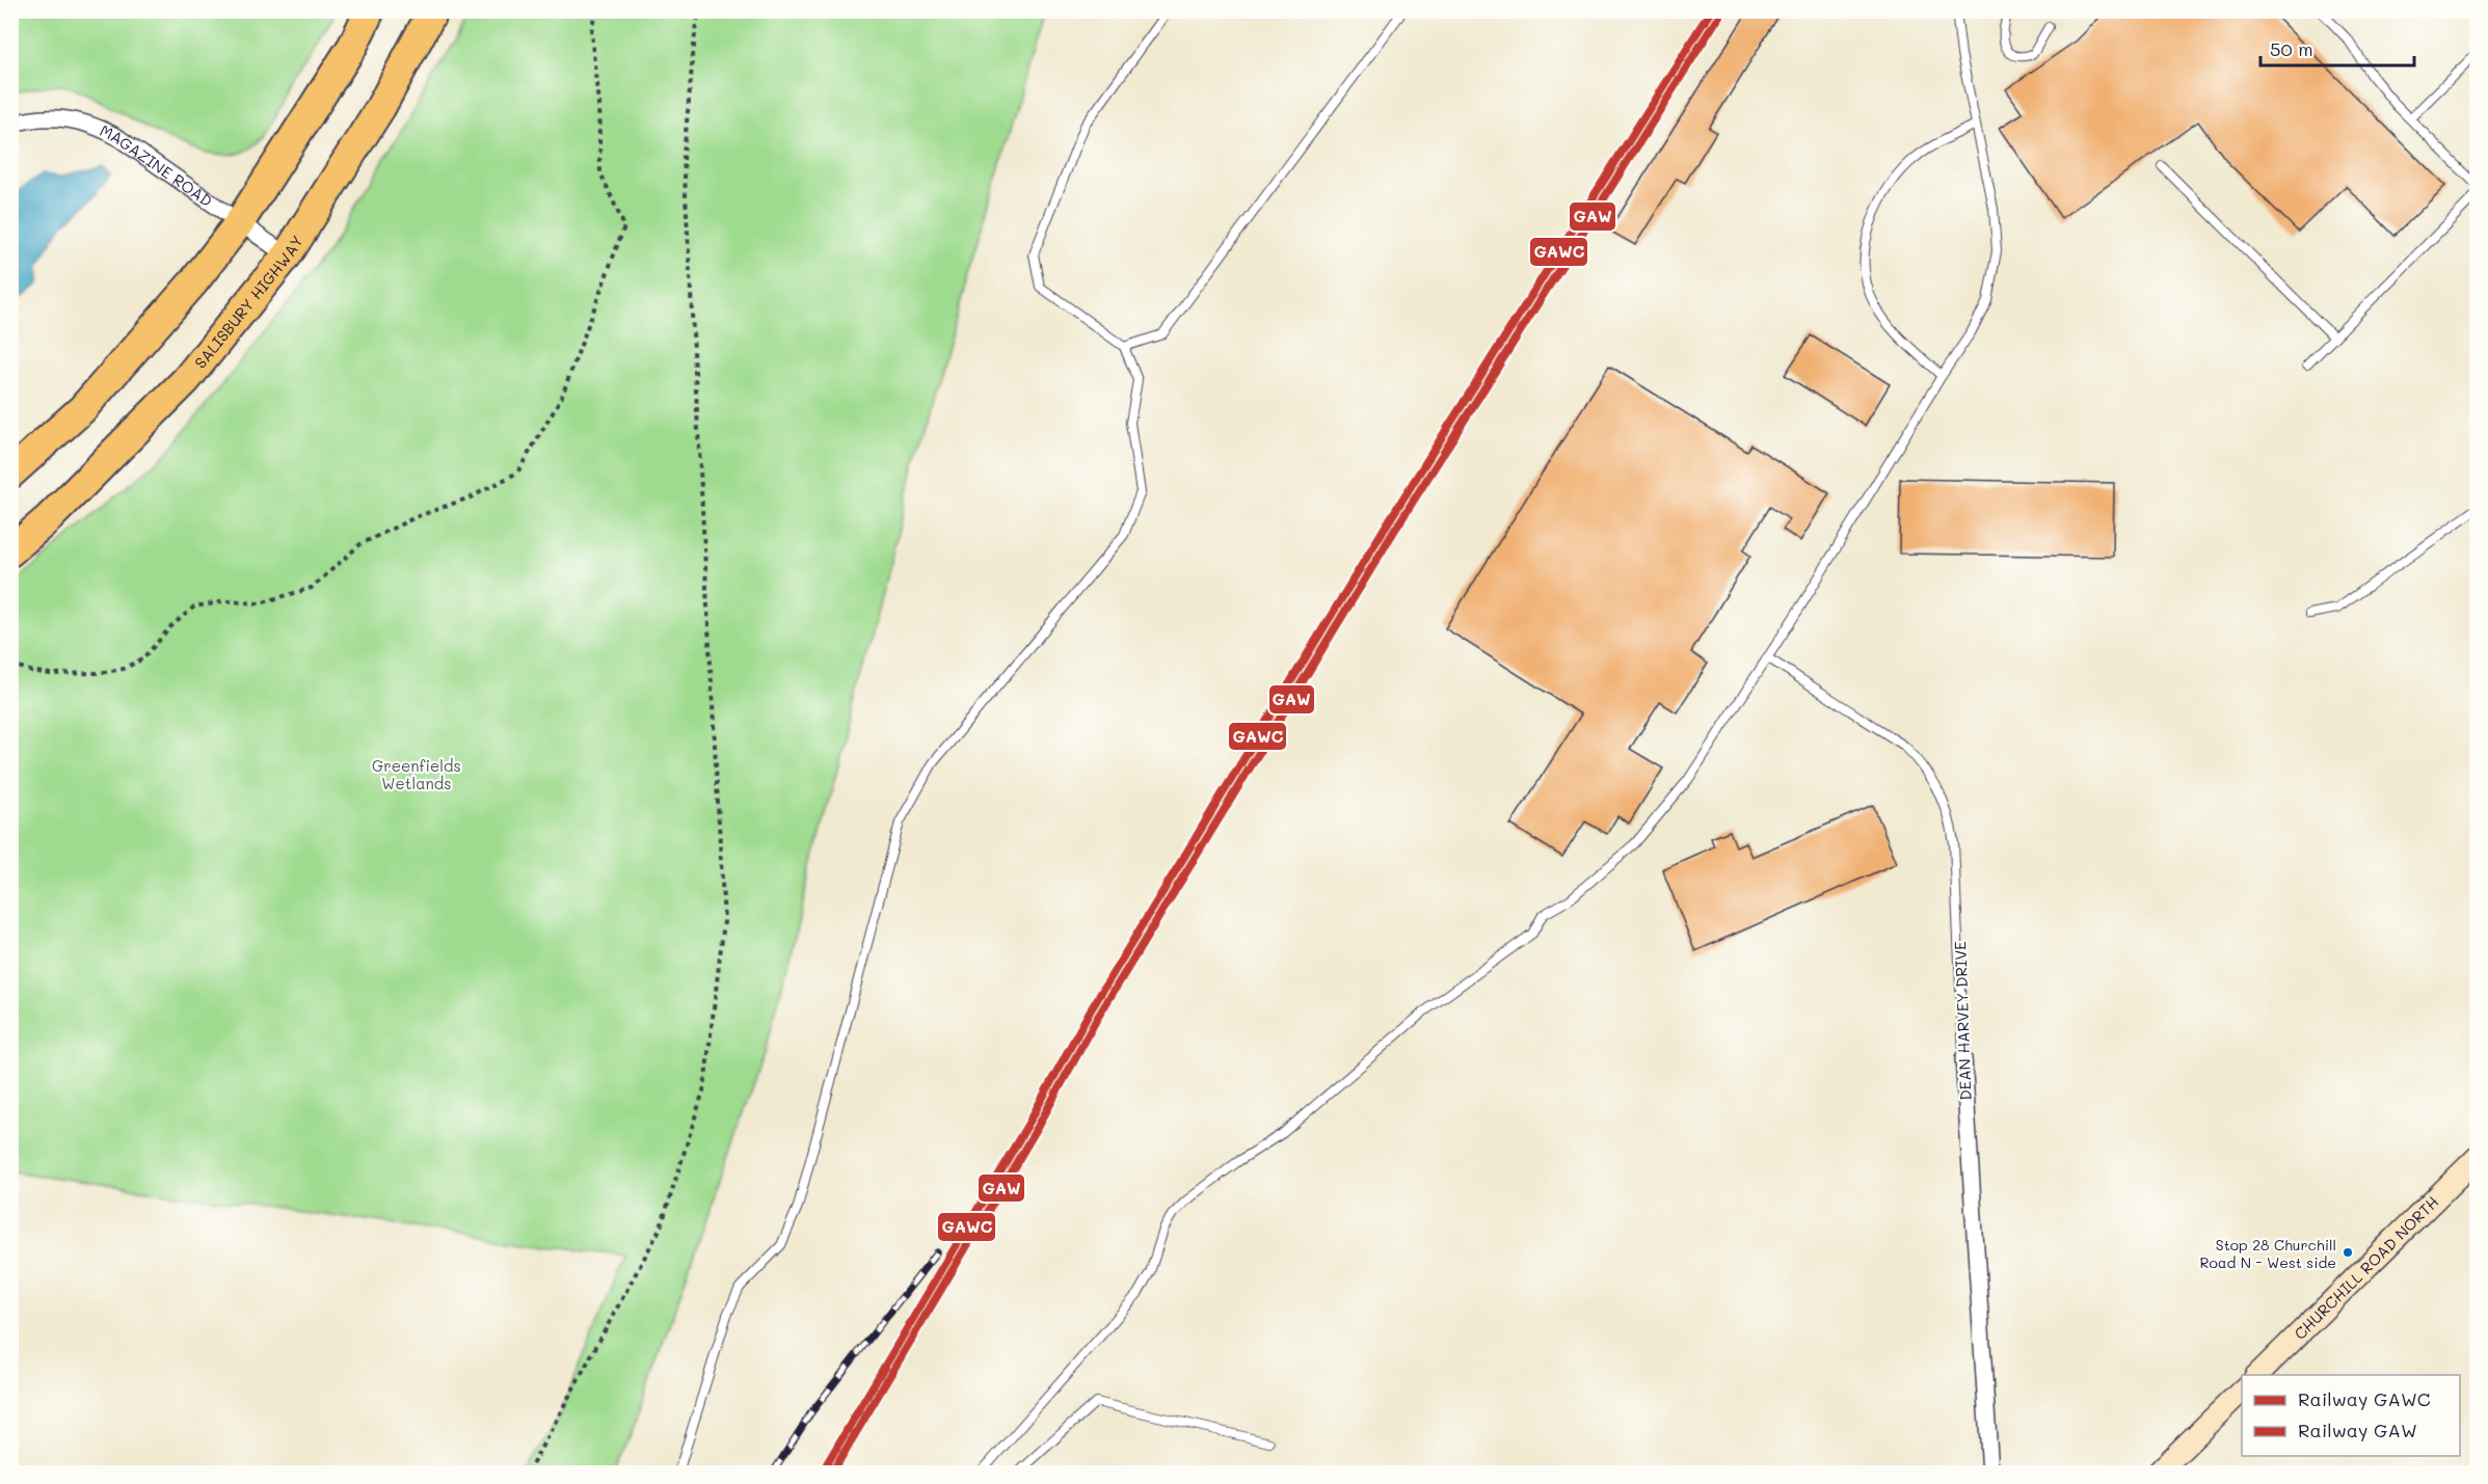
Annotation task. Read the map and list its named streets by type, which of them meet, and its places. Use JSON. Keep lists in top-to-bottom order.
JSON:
{
  "streets": {
    "highway": ["SALISBURY HIGHWAY"],
    "street": ["MAGAZINE ROAD", "DEAN HARVEY DRIVE", "CHURCHILL ROAD NORTH"]
  },
  "crossings": [
    ["MAGAZINE ROAD", "SALISBURY HIGHWAY"]
  ],
  "parks": ["Greenfields Wetlands"],
  "places": ["Stop 28 Churchill Road N - West side"],
  "lines": ["rail line GAWC", "rail line GAW"],
  "legend": ["Railway GAWC", "Railway GAW"],
  "scale_bar": "50 m"
}
